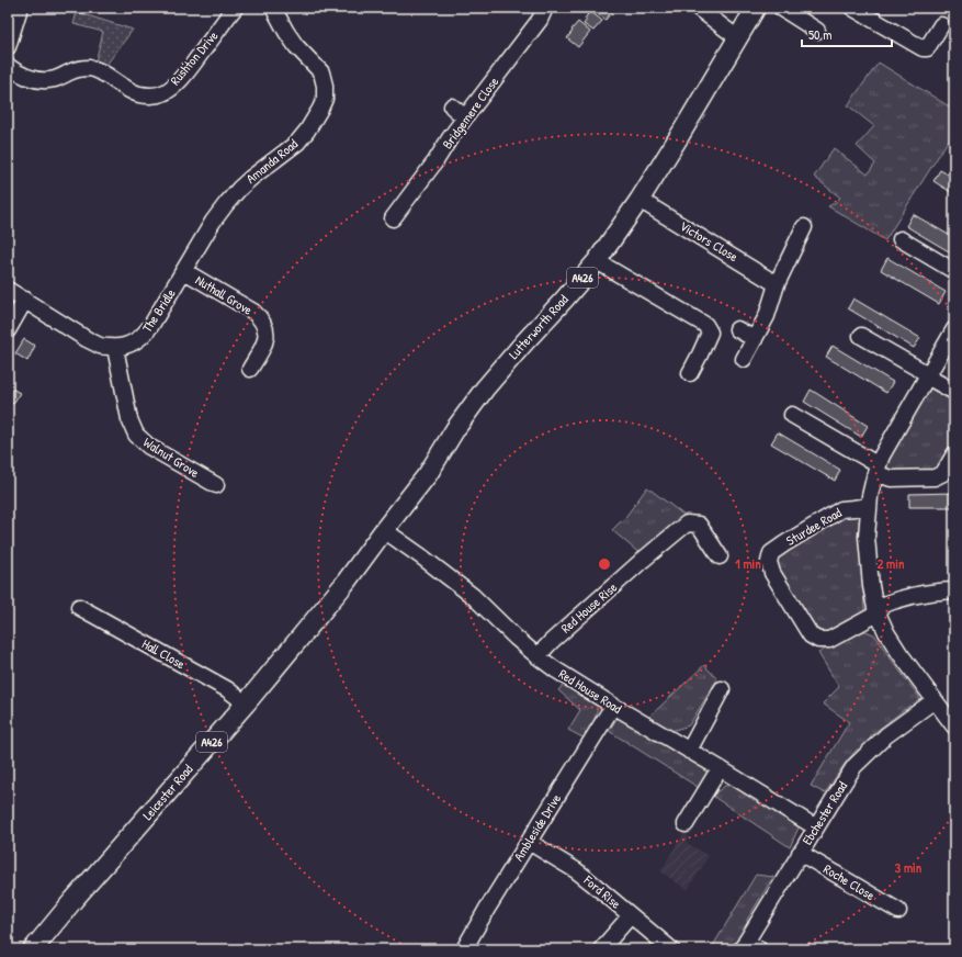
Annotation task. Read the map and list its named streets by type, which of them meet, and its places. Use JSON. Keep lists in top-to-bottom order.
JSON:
{
  "streets": {
    "main road": ["A426", "Lutterworth Road", "Leicester Road"],
    "street": [
      "Rushton Drive",
      "Bridgemere Close",
      "Amanda Road",
      "Victors Close",
      "Nuthall Grove",
      "The Bridle",
      "Walnut Grove",
      "Sturdee Road",
      "Red House Rise",
      "Hall Close",
      "Red House Road",
      "Ebchester Road",
      "Ambleside Drive",
      "Roche Close",
      "Ford Rise"
    ]
  },
  "crossings": [
    ["Amanda Road", "The Bridle"],
    ["Victors Close", "Lutterworth Road"],
    ["Nuthall Grove", "The Bridle"],
    ["The Bridle", "Walnut Grove"],
    ["Lutterworth Road", "Red House Road"],
    ["Lutterworth Road", "Leicester Road"],
    ["Red House Rise", "Red House Road"],
    ["Hall Close", "Leicester Road"],
    ["Red House Road", "Leicester Road"],
    ["Red House Road", "Ebchester Road"],
    ["Red House Road", "Ambleside Drive"],
    ["Ebchester Road", "Roche Close"],
    ["Ambleside Drive", "Ford Rise"]
  ],
  "scale_bar": "50 m",
  "rings": ["1 min", "2 min", "3 min"]
}
